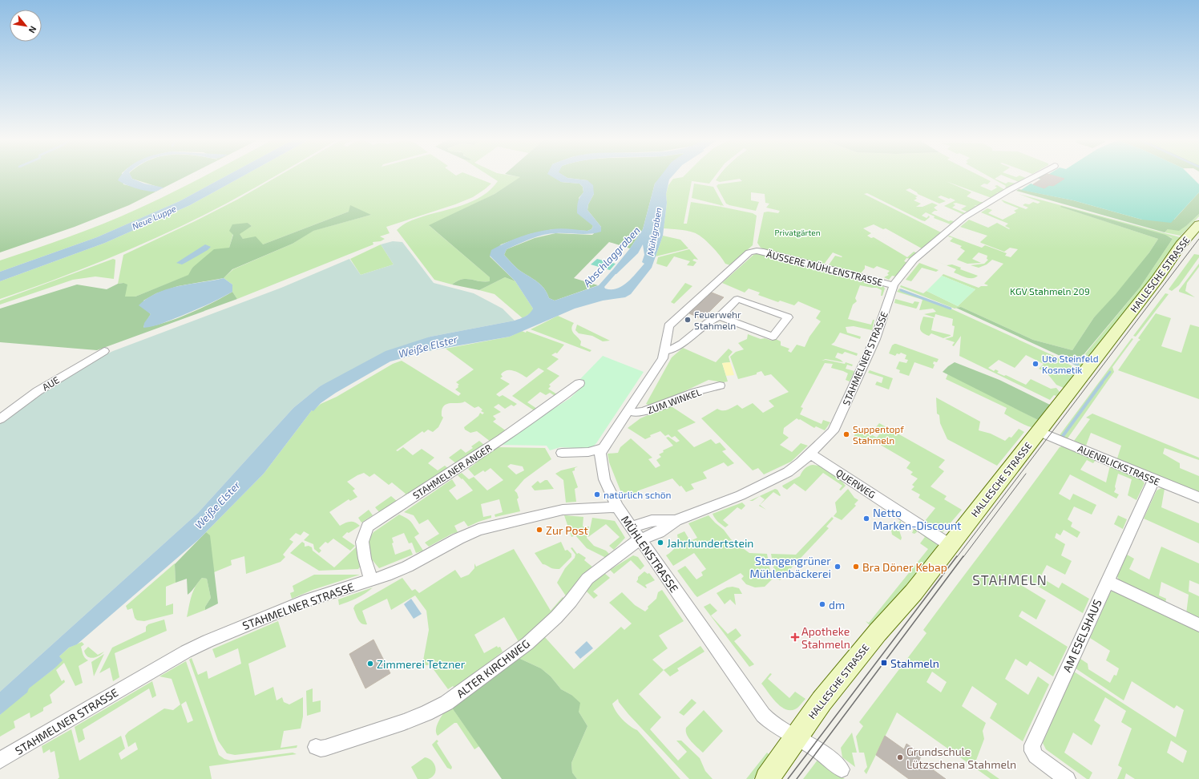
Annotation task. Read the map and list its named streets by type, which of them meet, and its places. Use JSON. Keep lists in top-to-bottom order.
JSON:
{
  "streets": {
    "street": [
      "ÄUSSERE MÜHLENSTRASSE",
      "HALLESCHE STRASSE",
      "STAHMELNER STRASSE",
      "AUE",
      "ZUM WINKEL",
      "AUENBLICKSTRASSE",
      "STAHMELNER ANGER",
      "QUERWEG",
      "MÜHLENSTRASSE",
      "AM ESELSHAUS",
      "ALTER KIRCHWEG"
    ]
  },
  "crossings": [
    ["ÄUSSERE MÜHLENSTRASSE", "STAHMELNER STRASSE"],
    ["HALLESCHE STRASSE", "AUENBLICKSTRASSE"],
    ["HALLESCHE STRASSE", "QUERWEG"],
    ["HALLESCHE STRASSE", "MÜHLENSTRASSE"],
    ["STAHMELNER STRASSE", "STAHMELNER ANGER"],
    ["STAHMELNER STRASSE", "QUERWEG"],
    ["STAHMELNER STRASSE", "MÜHLENSTRASSE"],
    ["STAHMELNER STRASSE", "ALTER KIRCHWEG"],
    ["AUENBLICKSTRASSE", "AM ESELSHAUS"],
    ["MÜHLENSTRASSE", "ALTER KIRCHWEG"]
  ],
  "districts": ["STAHMELN"],
  "water": [
    "Neue Luppe",
    "Mühlgraben",
    "Abschlaggraben",
    "Weiße Elster"
  ],
  "parks": ["Privatgärten", "KGV Stahmeln 209"],
  "places": {
    "other": [
      "Feuerwehr Stahmeln",
      "Ute Steinfeld Kosmetik",
      "Suppentopf Stahmeln",
      "natürlich schön",
      "Netto Marken-Discount",
      "Zur Post",
      "Jahrhundertstein",
      "Stangengrüner Mühlenbäckerei",
      "Bra Döner Kebap",
      "dm",
      "Zimmerei Tetzner",
      "Grundschule Lützschena Stahmeln"
    ],
    "health": ["Apotheke Stahmeln"],
    "transit": ["Stahmeln"]
  },
  "north": "bottom right"
}
